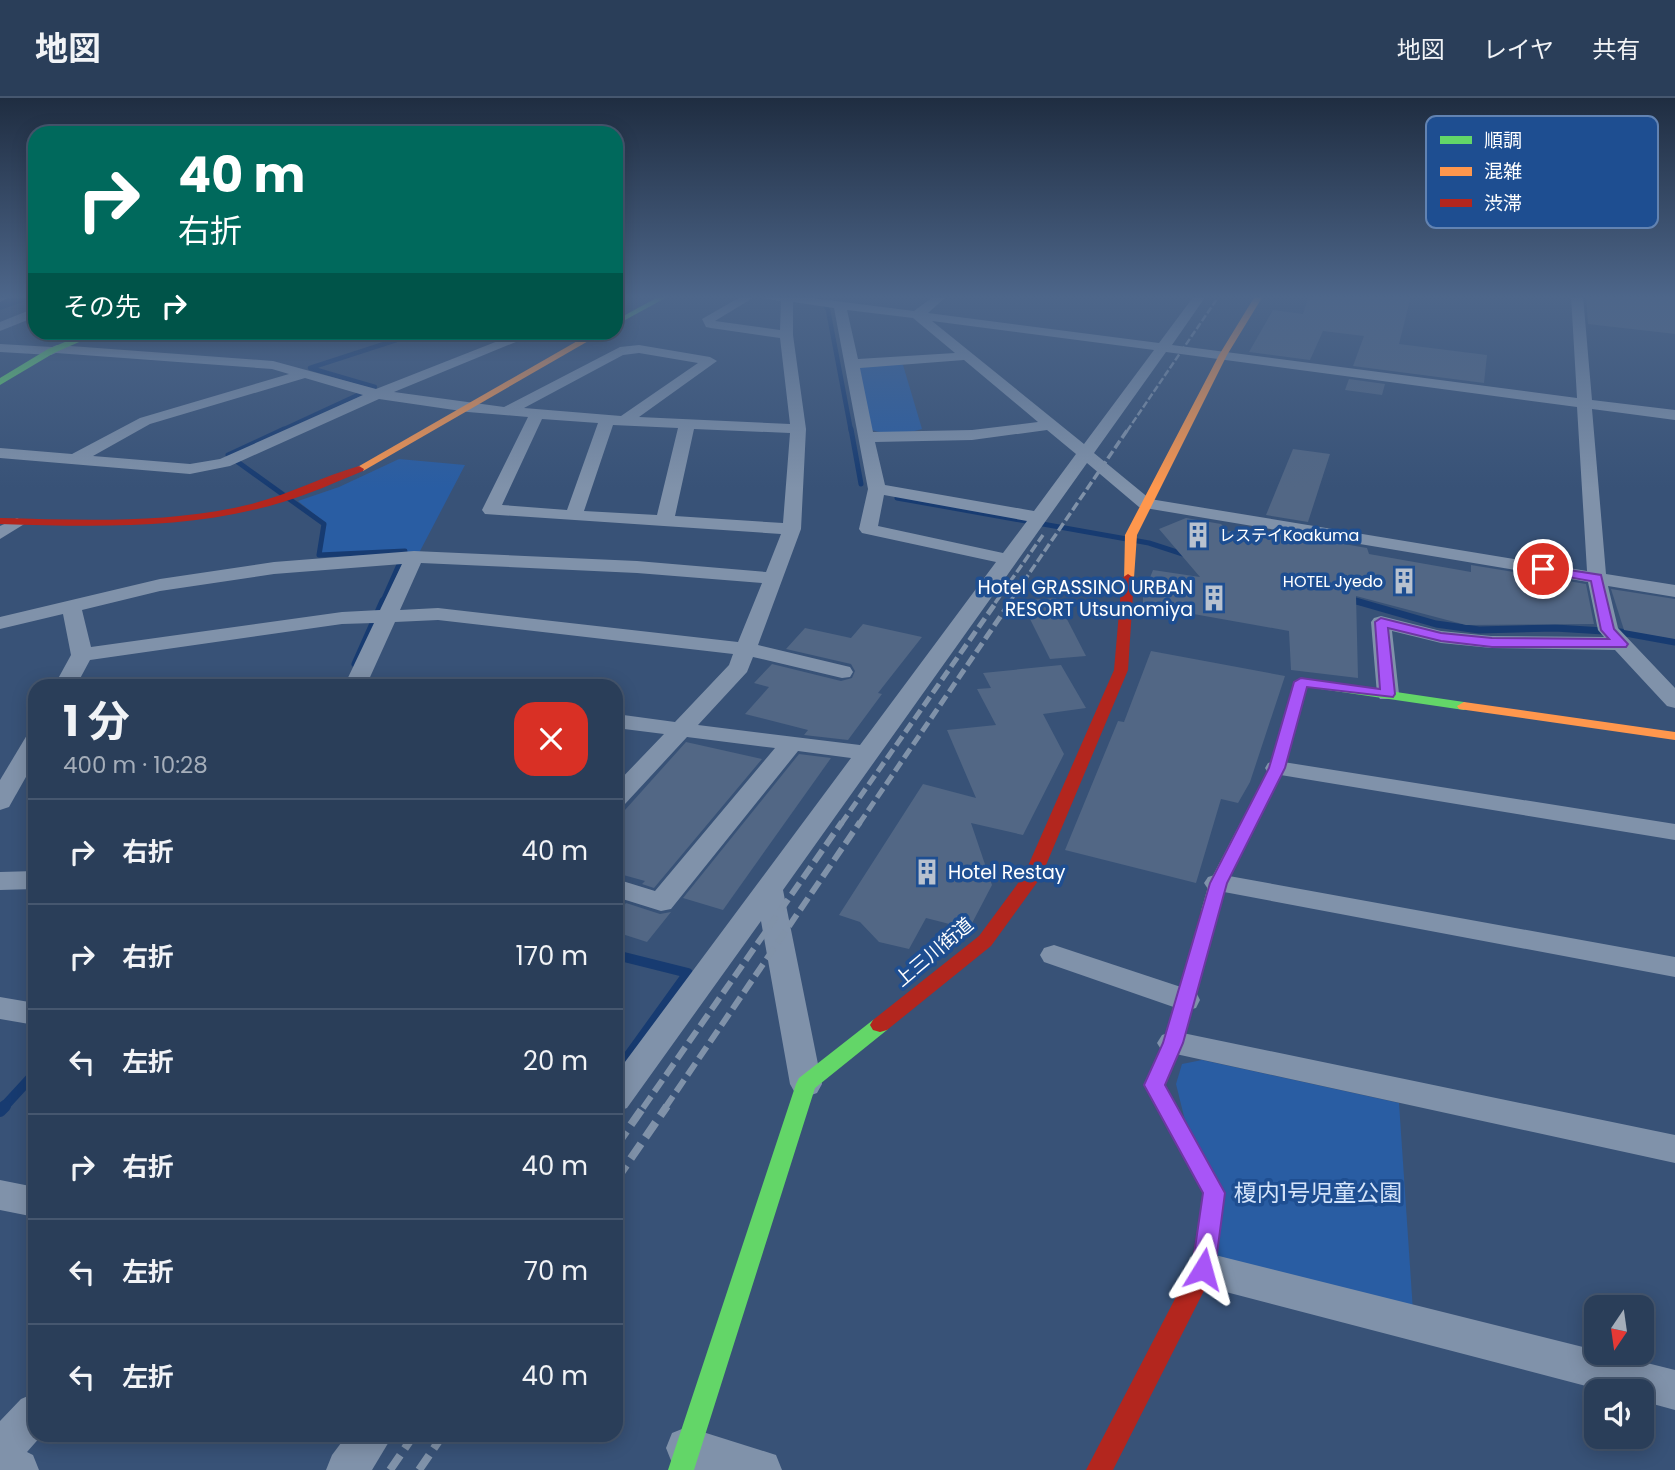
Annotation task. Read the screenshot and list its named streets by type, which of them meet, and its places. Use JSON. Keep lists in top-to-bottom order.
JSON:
{
  "streets": {
    "street": ["上三川街道"]
  },
  "parks": ["榎内1号児童公園"],
  "places": {
    "building": [
      "レステイKoakuma",
      "HOTEL Jyedo",
      "Hotel GRASSINO URBAN RESORT Utsunomiya",
      "Hotel Restay"
    ]
  },
  "legend": ["順調", "混雑", "渋滞"],
  "north": "bottom",
  "page": {
    "header": "地図",
    "nav": ["地図", "レイヤ", "共有"],
    "turn": ["40 m", "右折"],
    "then": "その先",
    "heading": ["1 分", "400 m · 10:28"],
    "list": [
      {
        "name": "右折",
        "value": "40 m"
      },
      {
        "name": "右折",
        "value": "170 m"
      },
      {
        "name": "左折",
        "value": "20 m"
      },
      {
        "name": "右折",
        "value": "40 m"
      },
      {
        "name": "左折",
        "value": "70 m"
      },
      {
        "name": "左折",
        "value": "40 m"
      }
    ]
  }
}
